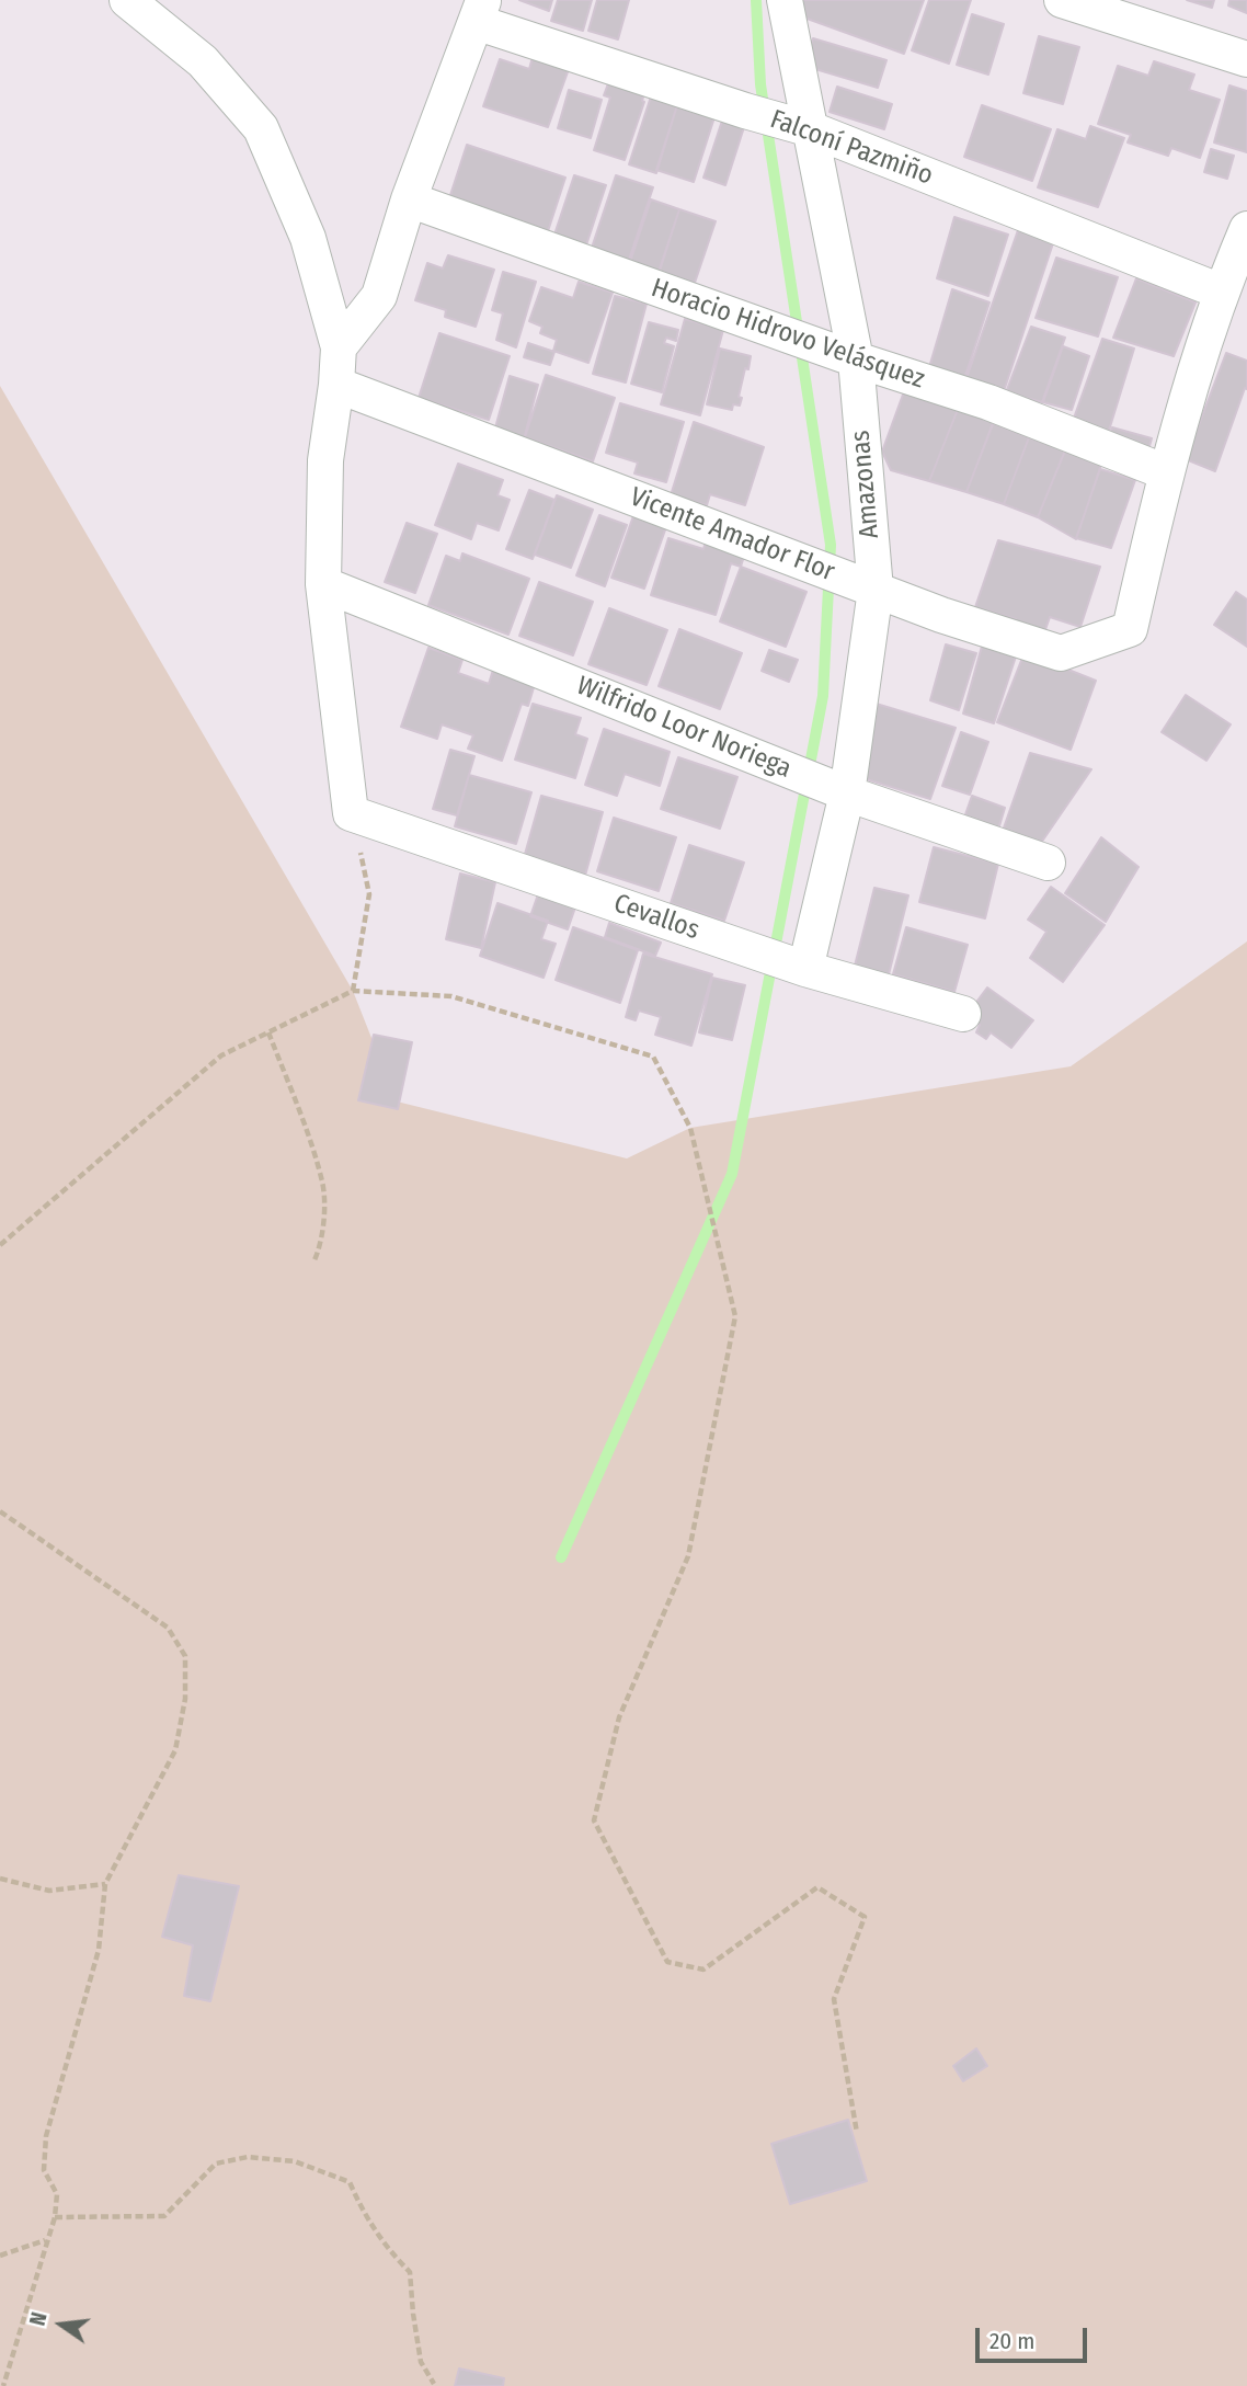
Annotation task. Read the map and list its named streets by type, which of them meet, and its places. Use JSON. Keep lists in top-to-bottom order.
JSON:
{
  "streets": {
    "street": [
      "Falconí Pazmiño",
      "Horacio Hidrovo Velásquez",
      "Amazonas",
      "Vicente Amador Flor",
      "Wilfrido Loor Noriega",
      "Cevallos"
    ]
  },
  "crossings": [
    ["Falconí Pazmiño", "Amazonas"],
    ["Horacio Hidrovo Velásquez", "Amazonas"],
    ["Horacio Hidrovo Velásquez", "Vicente Amador Flor"],
    ["Amazonas", "Vicente Amador Flor"],
    ["Amazonas", "Wilfrido Loor Noriega"],
    ["Amazonas", "Cevallos"]
  ],
  "scale_bar": "20 m",
  "north": "left"
}
